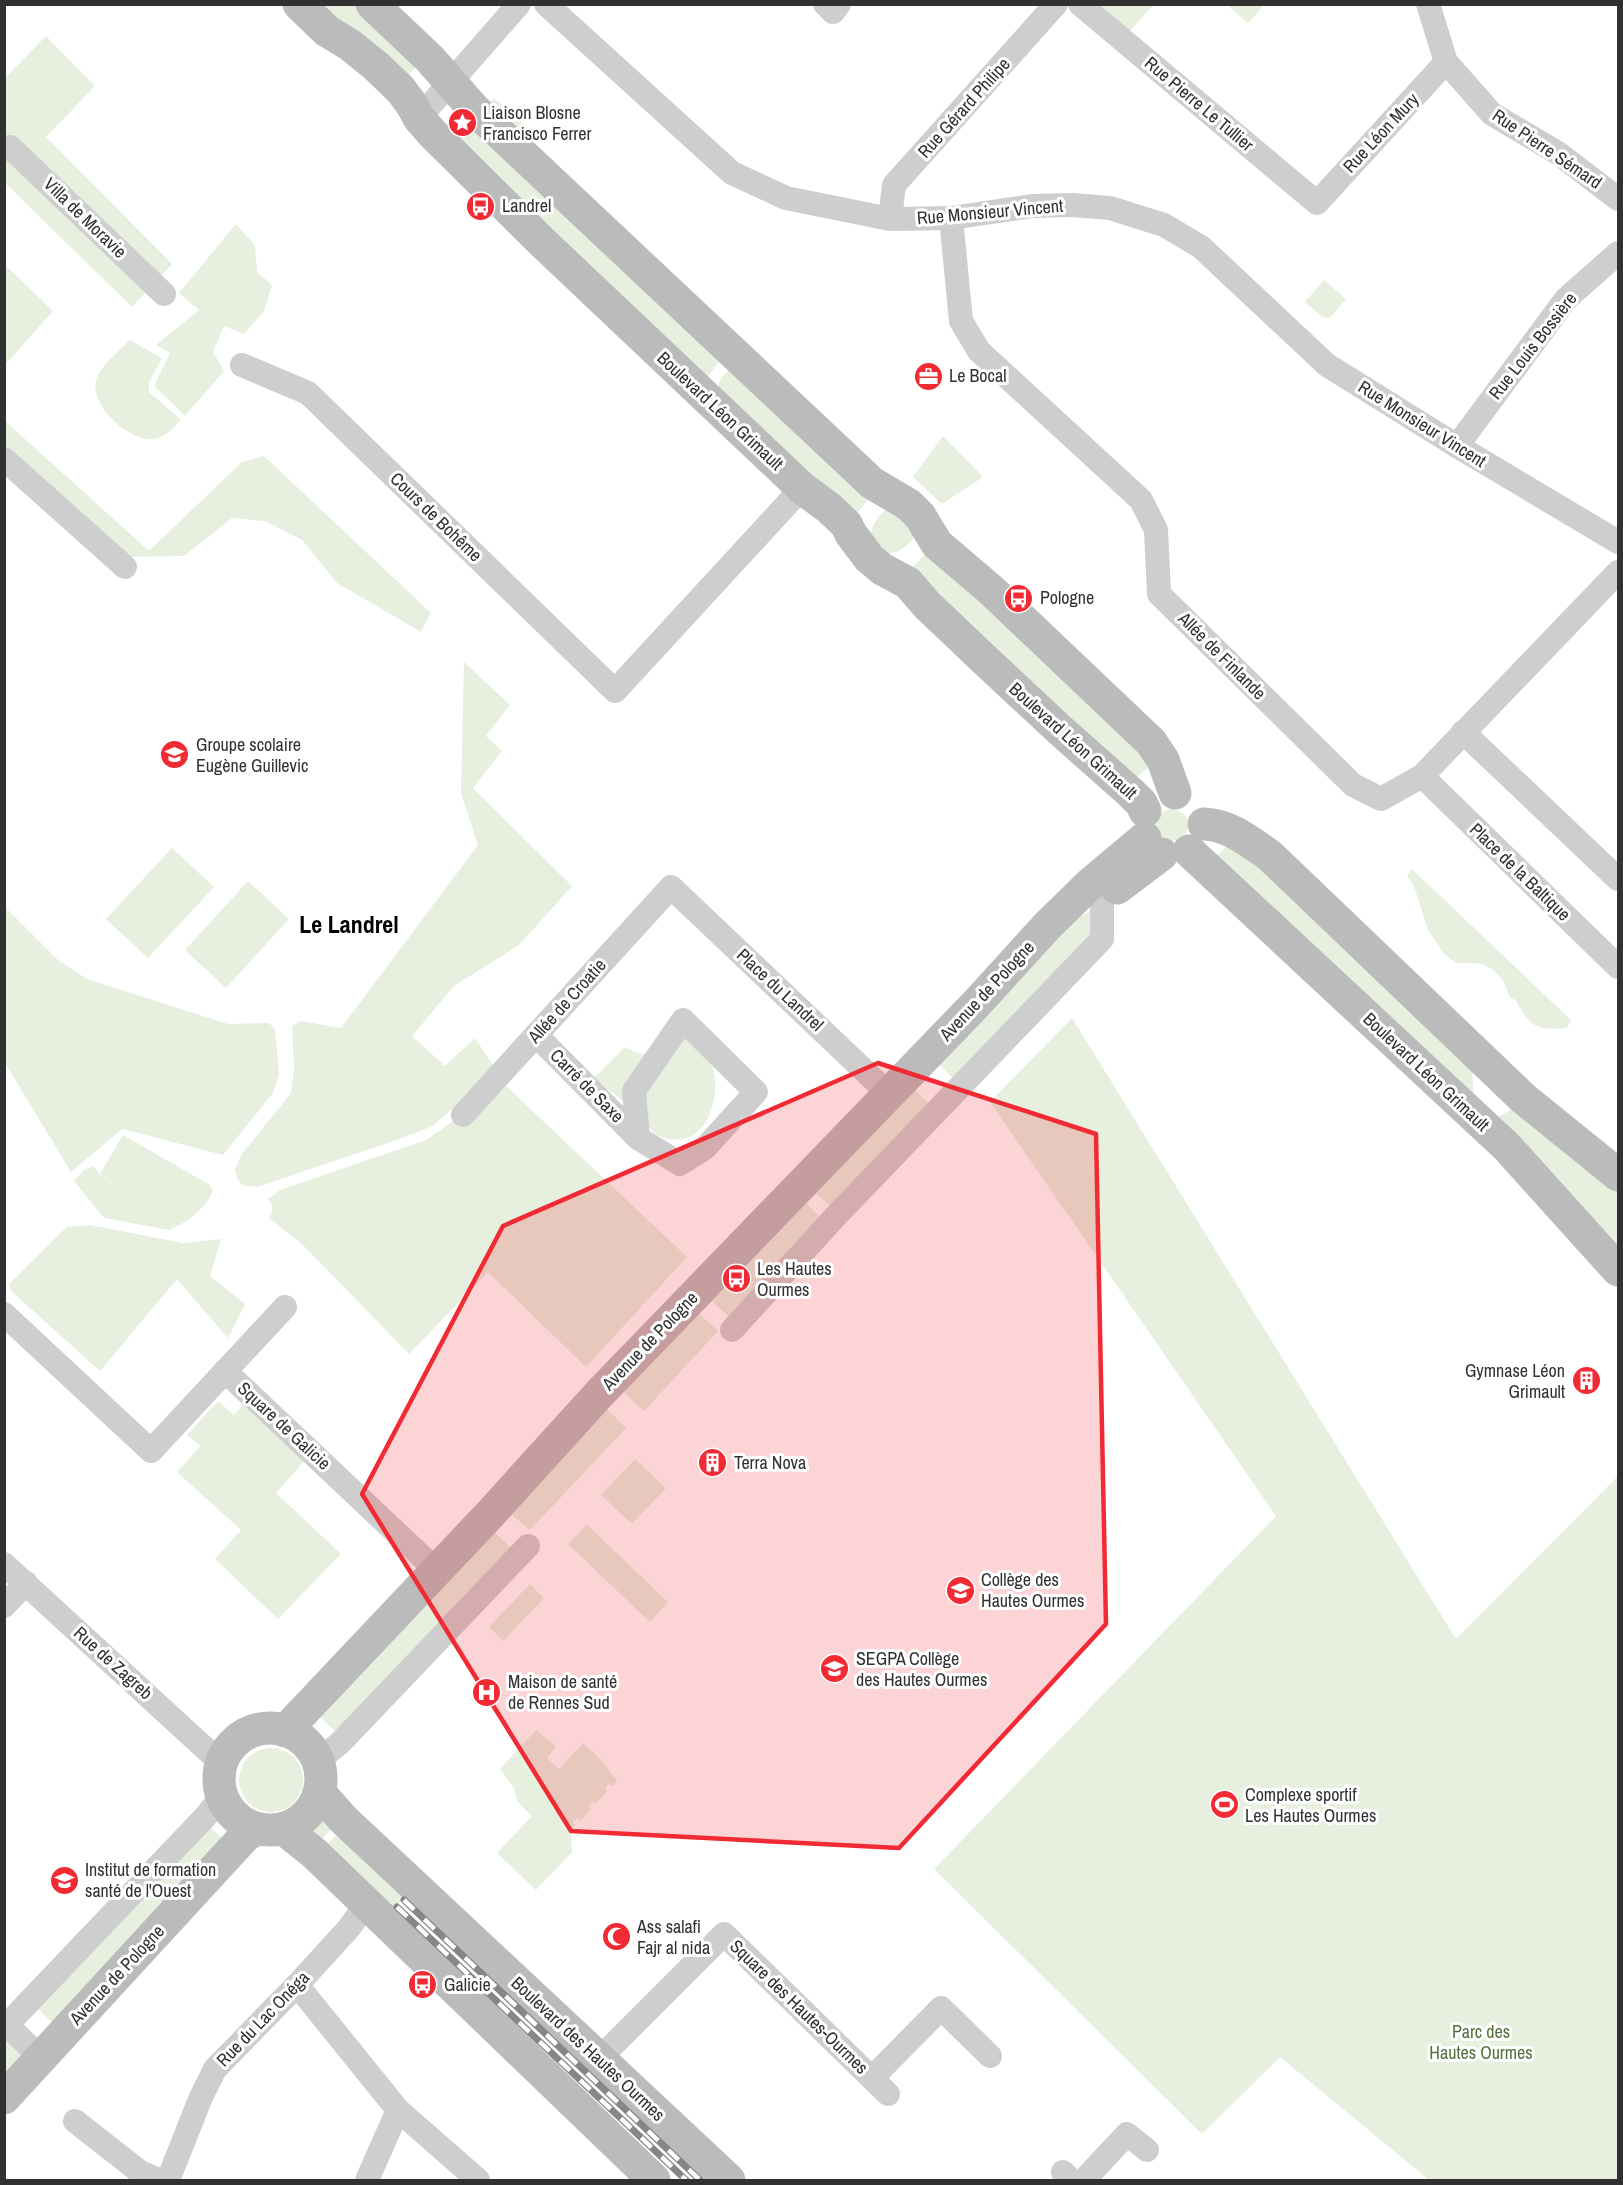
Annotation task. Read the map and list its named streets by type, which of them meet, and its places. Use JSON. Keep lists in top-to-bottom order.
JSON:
{
  "streets": {
    "main road": ["Boulevard Léon Grimault", "Avenue de Pologne", "Boulevard des Hautes Ourmes"],
    "street": [
      "Rue Pierre Le Tullier",
      "Rue Gérard Philipe",
      "Rue Léon Mury",
      "Rue Pierre Sémard",
      "Rue Monsieur Vincent",
      "Villa de Moravie",
      "Rue Louis Bossière",
      "Cours de Bohême",
      "Allée de Finlande",
      "Place de la Baltique",
      "Place du Landrel",
      "Allée de Croatie",
      "Carré de Saxe",
      "Square de Galicie",
      "Rue de Zagreb",
      "Square des Hautes-Ourmes",
      "Rue du Lac Onéga"
    ]
  },
  "crossings": [
    ["Rue Pierre Le Tullier", "Rue Léon Mury"],
    ["Rue Gérard Philipe", "Rue Monsieur Vincent"],
    ["Rue Léon Mury", "Rue Pierre Sémard"],
    ["Rue Monsieur Vincent", "Rue Louis Bossière"],
    ["Rue Monsieur Vincent", "Allée de Finlande"],
    ["Boulevard Léon Grimault", "Cours de Bohême"],
    ["Boulevard Léon Grimault", "Avenue de Pologne"],
    ["Allée de Finlande", "Place de la Baltique"],
    ["Place du Landrel", "Avenue de Pologne"],
    ["Place du Landrel", "Allée de Croatie"],
    ["Avenue de Pologne", "Square de Galicie"],
    ["Avenue de Pologne", "Rue de Zagreb"],
    ["Avenue de Pologne", "Boulevard des Hautes Ourmes"],
    ["Allée de Croatie", "Carré de Saxe"],
    ["Rue de Zagreb", "Boulevard des Hautes Ourmes"],
    ["Square des Hautes-Ourmes", "Boulevard des Hautes Ourmes"]
  ],
  "districts": ["Le Landrel"],
  "parks": ["Parc des Hautes Ourmes"],
  "places": {
    "place": ["Liaison Blosne Francisco Ferrer"],
    "bus stop": [
      "Landrel",
      "Pologne",
      "Les Hautes Ourmes",
      "Galicie"
    ],
    "office": ["Le Bocal"],
    "school or university": [
      "Groupe scolaire Eugène Guillevic",
      "Collège des Hautes Ourmes",
      "SEGPA Collège des Hautes Ourmes",
      "Institut de formation santé de l'Ouest"
    ],
    "building": ["Gymnase Léon Grimault", "Terra Nova"],
    "hospital": ["Maison de santé de Rennes Sud"],
    "sports": ["Complexe sportif Les Hautes Ourmes"],
    "mosque": ["Ass salafi Fajr al nida"]
  }
}
